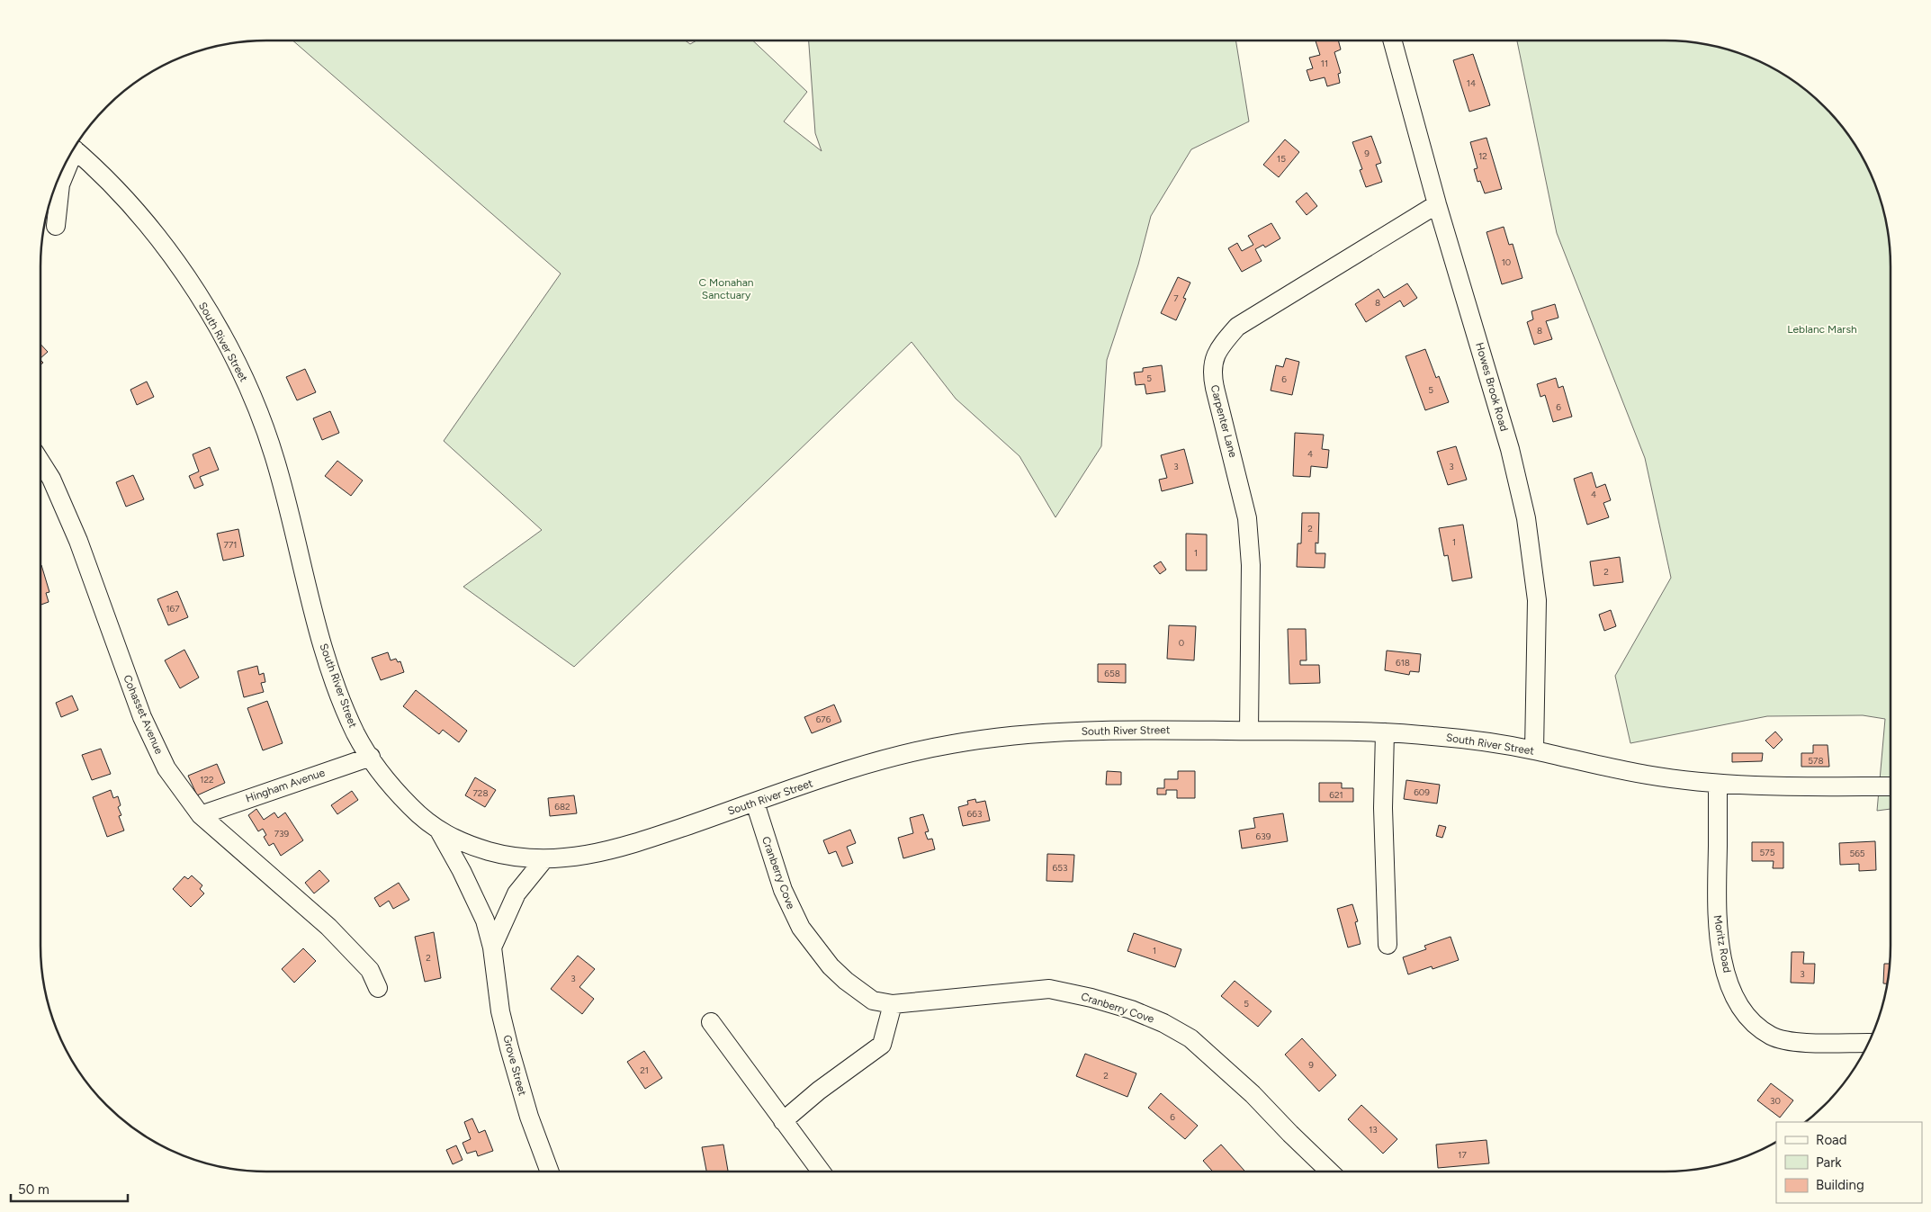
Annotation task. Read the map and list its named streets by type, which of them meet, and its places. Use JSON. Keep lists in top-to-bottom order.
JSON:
{
  "streets": {
    "street": [
      "South River Street",
      "Howes Brook Road",
      "Carpenter Lane",
      "Cohasset Avenue",
      "Hingham Avenue",
      "Cranberry Cove",
      "Moritz Road",
      "Grove Street"
    ]
  },
  "crossings": [
    ["South River Street", "Howes Brook Road"],
    ["South River Street", "Carpenter Lane"],
    ["South River Street", "Hingham Avenue"],
    ["South River Street", "Cranberry Cove"],
    ["South River Street", "Moritz Road"],
    ["South River Street", "Grove Street"],
    ["Howes Brook Road", "Carpenter Lane"],
    ["Cohasset Avenue", "Hingham Avenue"]
  ],
  "parks": ["C Monahan Sanctuary", "Leblanc Marsh"],
  "house_numbers": [
    "11",
    "14",
    "9",
    "12",
    "15",
    "10",
    "7",
    "8",
    "8",
    "5",
    "6",
    "5",
    "6",
    "4",
    "3",
    "3",
    "4",
    "2",
    "1",
    "771",
    "1",
    "2",
    "167",
    "0",
    "618",
    "658",
    "676",
    "578",
    "122",
    "609",
    "728",
    "621",
    "682",
    "663",
    "739",
    "639",
    "575",
    "565",
    "653",
    "1",
    "2",
    "3",
    "3",
    "5",
    "9",
    "21",
    "2",
    "30",
    "6",
    "13",
    "17"
  ],
  "legend": ["Road", "Park", "Building"],
  "scale_bar": "50 m"
}
